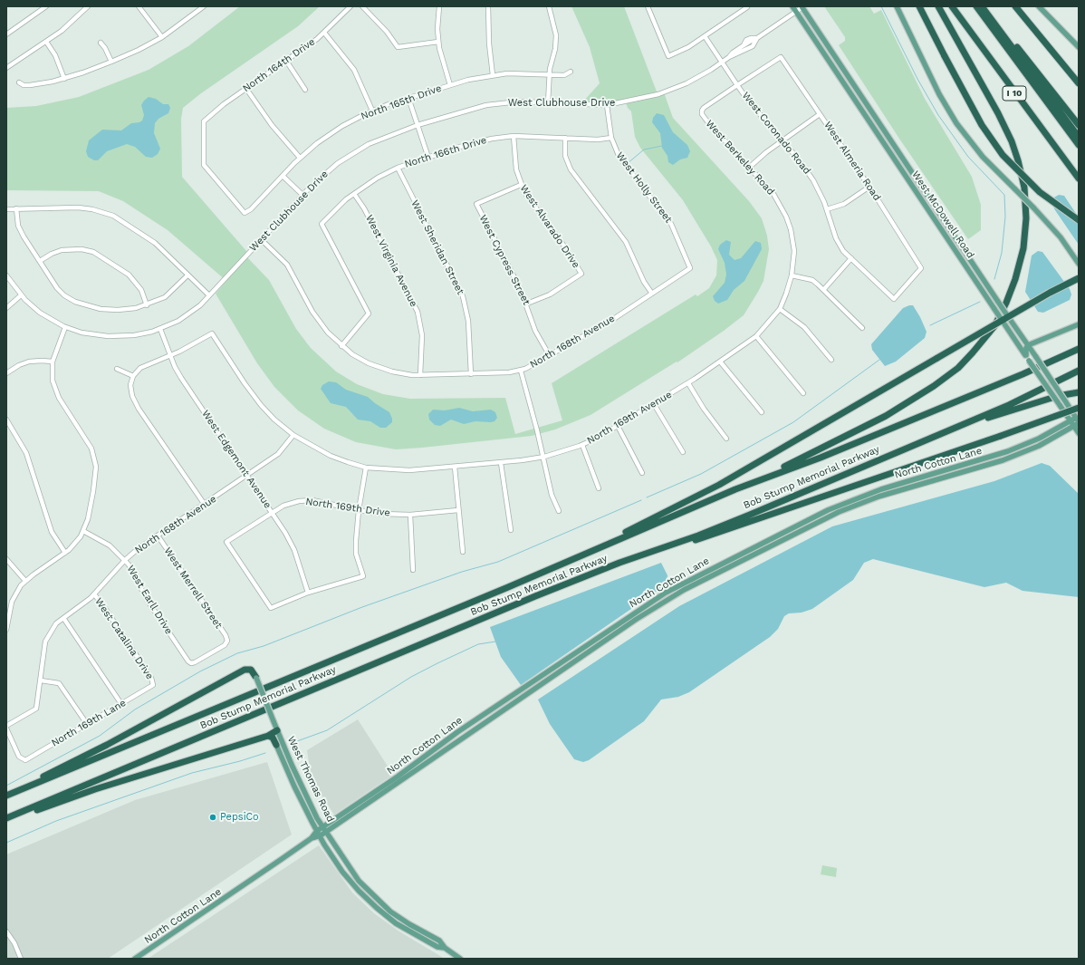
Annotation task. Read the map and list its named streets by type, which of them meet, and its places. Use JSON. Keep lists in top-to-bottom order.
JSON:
{
  "streets": {
    "highway": ["I 10", "Bob Stump Memorial Parkway"],
    "main road": ["West McDowell Road", "North Cotton Lane", "West Thomas Road"],
    "street": [
      "North 164th Drive",
      "North 165th Drive",
      "West Clubhouse Drive",
      "West Coronado Road",
      "North 166th Drive",
      "West Berkeley Road",
      "West Almeria Road",
      "West Holly Street",
      "West Alvarado Drive",
      "West Sheridan Street",
      "West Cypress Street",
      "West Virginia Avenue",
      "North 168th Avenue",
      "North 169th Avenue",
      "West Edgemont Avenue",
      "North 169th Drive",
      "West Merrell Street",
      "West Earll Drive",
      "West Catalina Drive",
      "North 169th Lane"
    ]
  },
  "crossings": [
    ["North 164th Drive", "North 165th Drive"],
    ["West Clubhouse Drive", "West Coronado Road"],
    ["West Clubhouse Drive", "West Holly Street"],
    ["West Clubhouse Drive", "West McDowell Road"],
    ["West Clubhouse Drive", "North 168th Avenue"],
    ["West Clubhouse Drive", "West Edgemont Avenue"],
    ["West Coronado Road", "West Berkeley Road"],
    ["West Coronado Road", "West Almeria Road"],
    ["North 166th Drive", "West Holly Street"],
    ["North 166th Drive", "West Alvarado Drive"],
    ["North 166th Drive", "West Sheridan Street"],
    ["North 166th Drive", "West Virginia Avenue"],
    ["North 166th Drive", "North 168th Avenue"],
    ["West Berkeley Road", "West Almeria Road"],
    ["West Berkeley Road", "North 169th Avenue"],
    ["West Holly Street", "North 168th Avenue"],
    ["West McDowell Road", "North Cotton Lane"],
    ["West Alvarado Drive", "West Cypress Street"],
    ["West Sheridan Street", "North 168th Avenue"],
    ["West Cypress Street", "North 168th Avenue"],
    ["West Virginia Avenue", "North 168th Avenue"],
    ["North 168th Avenue", "North 169th Avenue"],
    ["North 168th Avenue", "West Edgemont Avenue"],
    ["North 168th Avenue", "West Merrell Street"],
    ["North 168th Avenue", "West Earll Drive"],
    ["North 168th Avenue", "West Catalina Drive"],
    ["North 168th Avenue", "North 169th Lane"],
    ["North 169th Avenue", "West Edgemont Avenue"],
    ["West Edgemont Avenue", "North 169th Drive"],
    ["North Cotton Lane", "West Thomas Road"],
    ["West Merrell Street", "West Earll Drive"],
    ["West Catalina Drive", "North 169th Lane"]
  ],
  "places": ["PepsiCo"]
}
